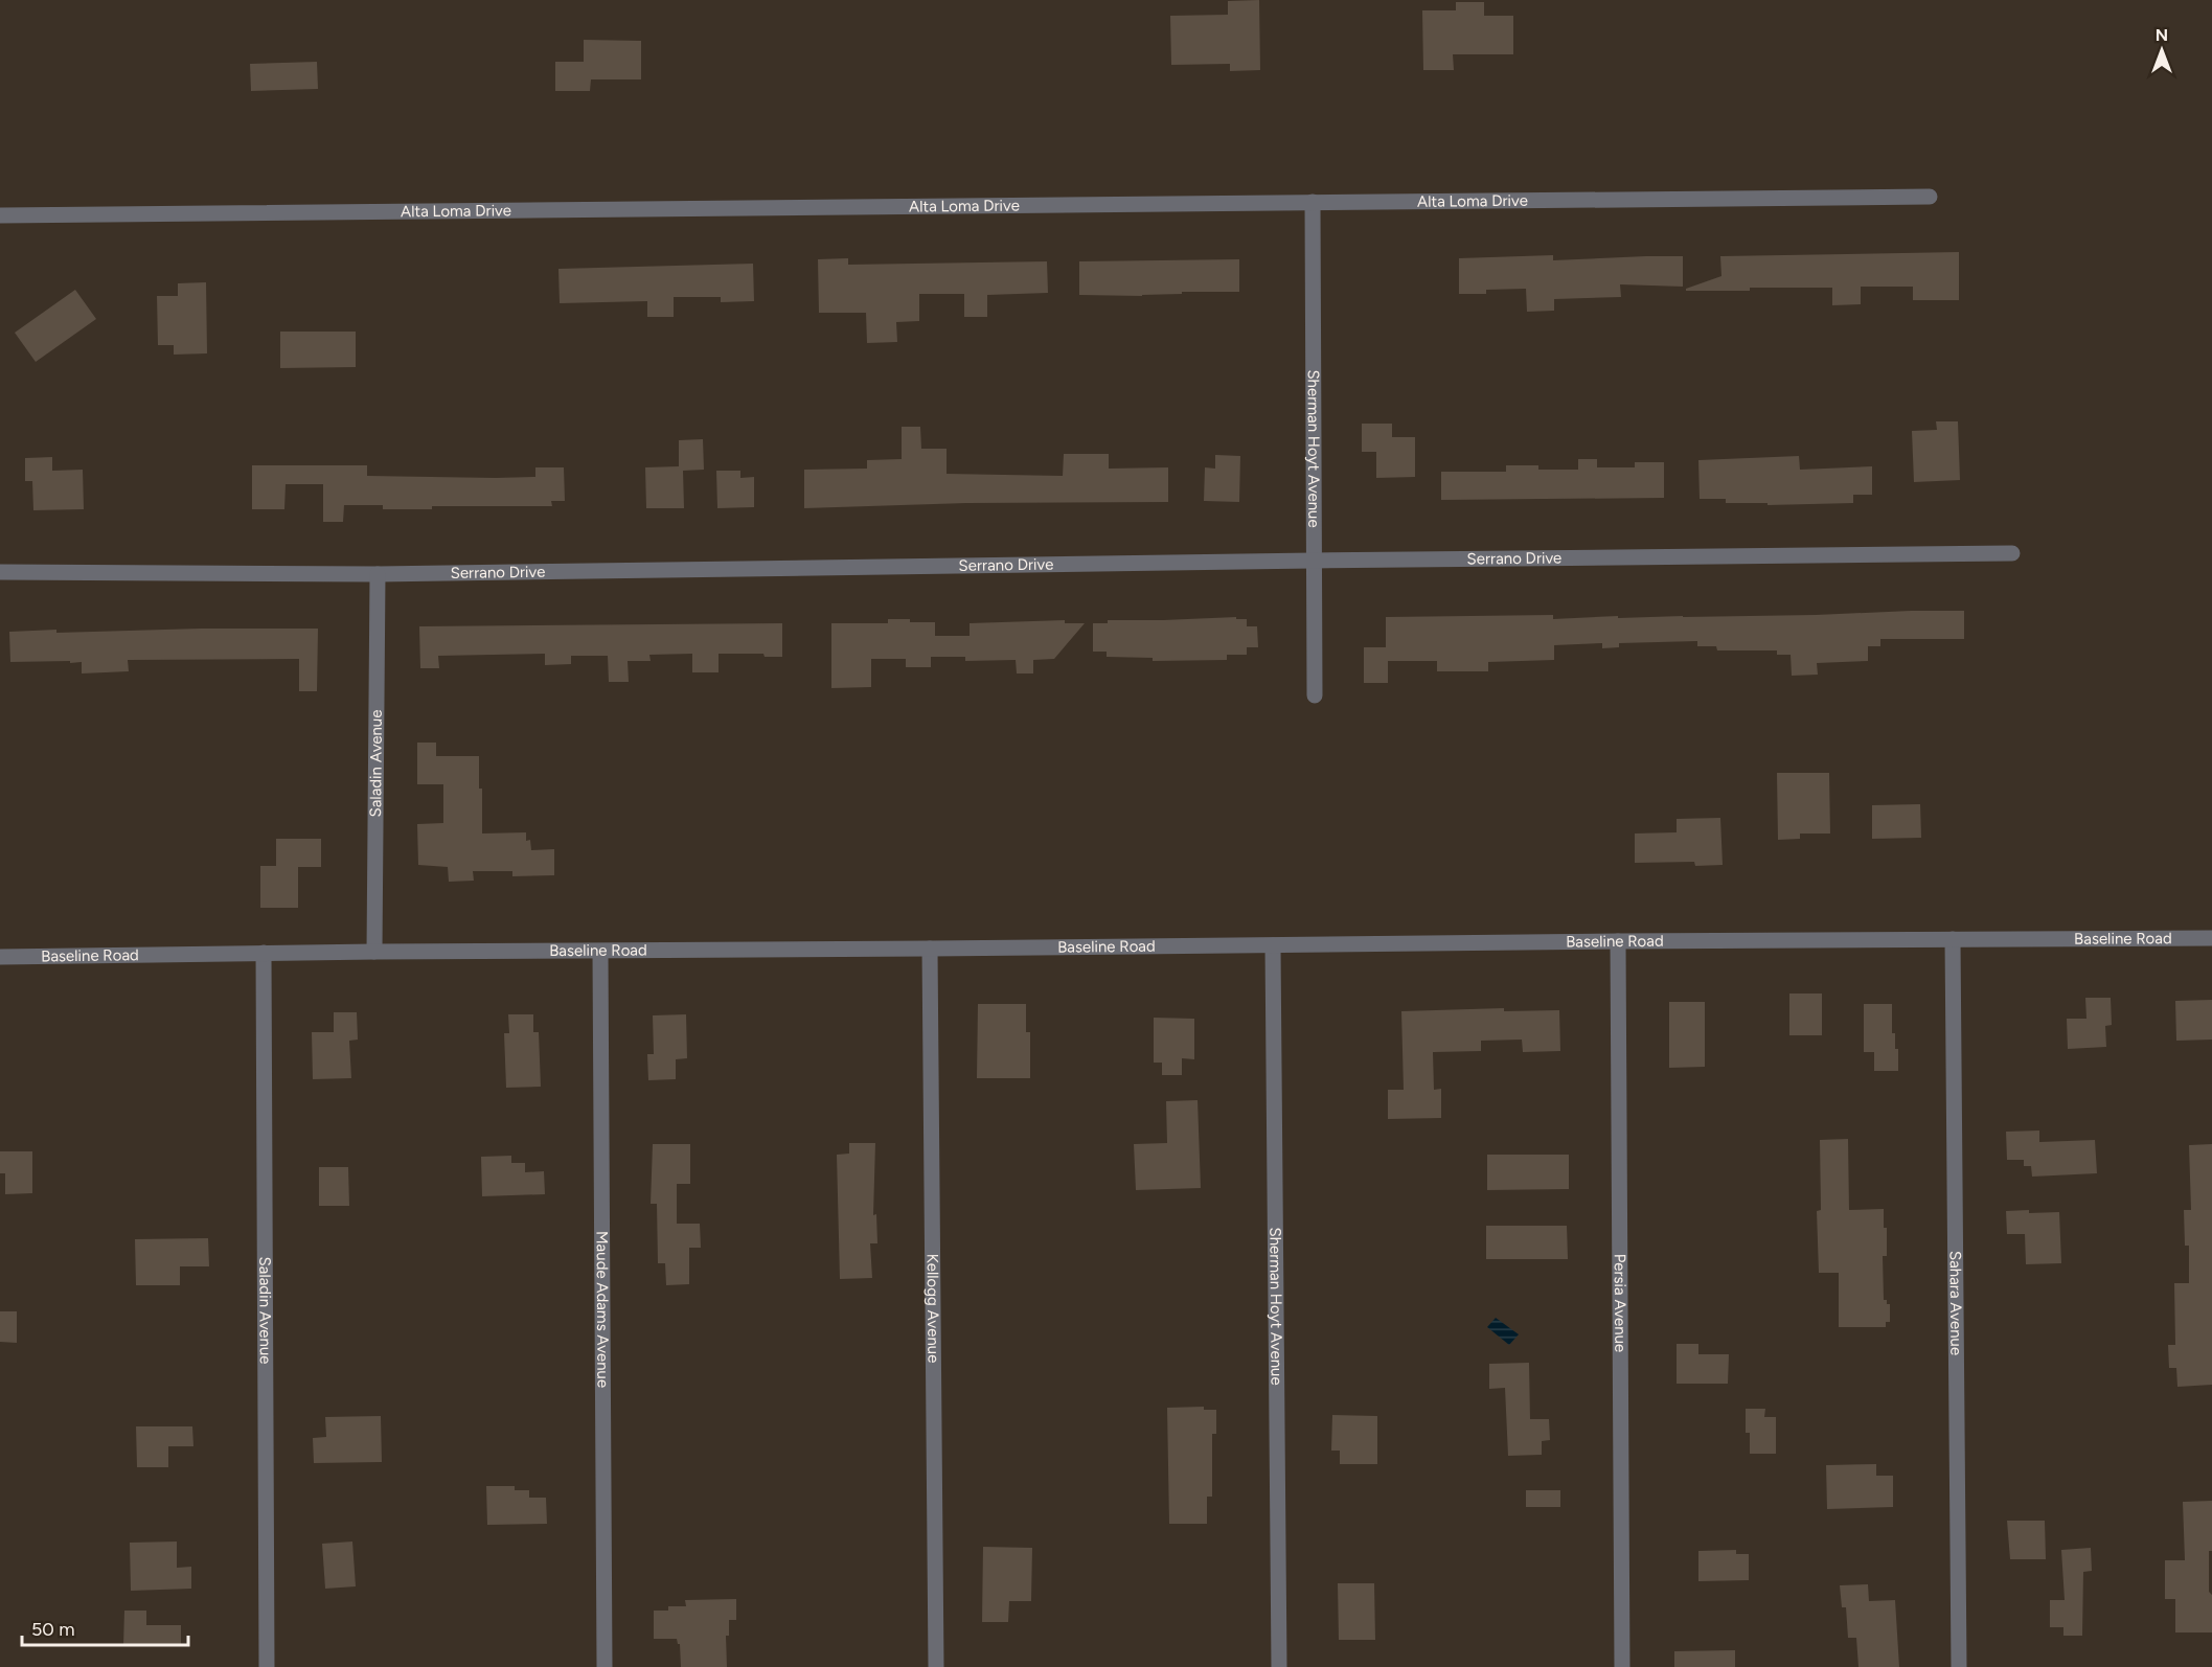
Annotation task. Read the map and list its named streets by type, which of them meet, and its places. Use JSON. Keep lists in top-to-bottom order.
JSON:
{
  "streets": {
    "street": [
      "Alta Loma Drive",
      "Sherman Hoyt Avenue",
      "Serrano Drive",
      "Saladin Avenue",
      "Baseline Road",
      "Sahara Avenue",
      "Persia Avenue",
      "Kellogg Avenue",
      "Maude Adams Avenue"
    ]
  },
  "crossings": [
    ["Alta Loma Drive", "Sherman Hoyt Avenue"],
    ["Sherman Hoyt Avenue", "Serrano Drive"],
    ["Sherman Hoyt Avenue", "Baseline Road"],
    ["Serrano Drive", "Saladin Avenue"],
    ["Saladin Avenue", "Baseline Road"],
    ["Baseline Road", "Sahara Avenue"],
    ["Baseline Road", "Persia Avenue"],
    ["Baseline Road", "Kellogg Avenue"],
    ["Baseline Road", "Maude Adams Avenue"]
  ],
  "scale_bar": "50 m",
  "north": "top"
}
